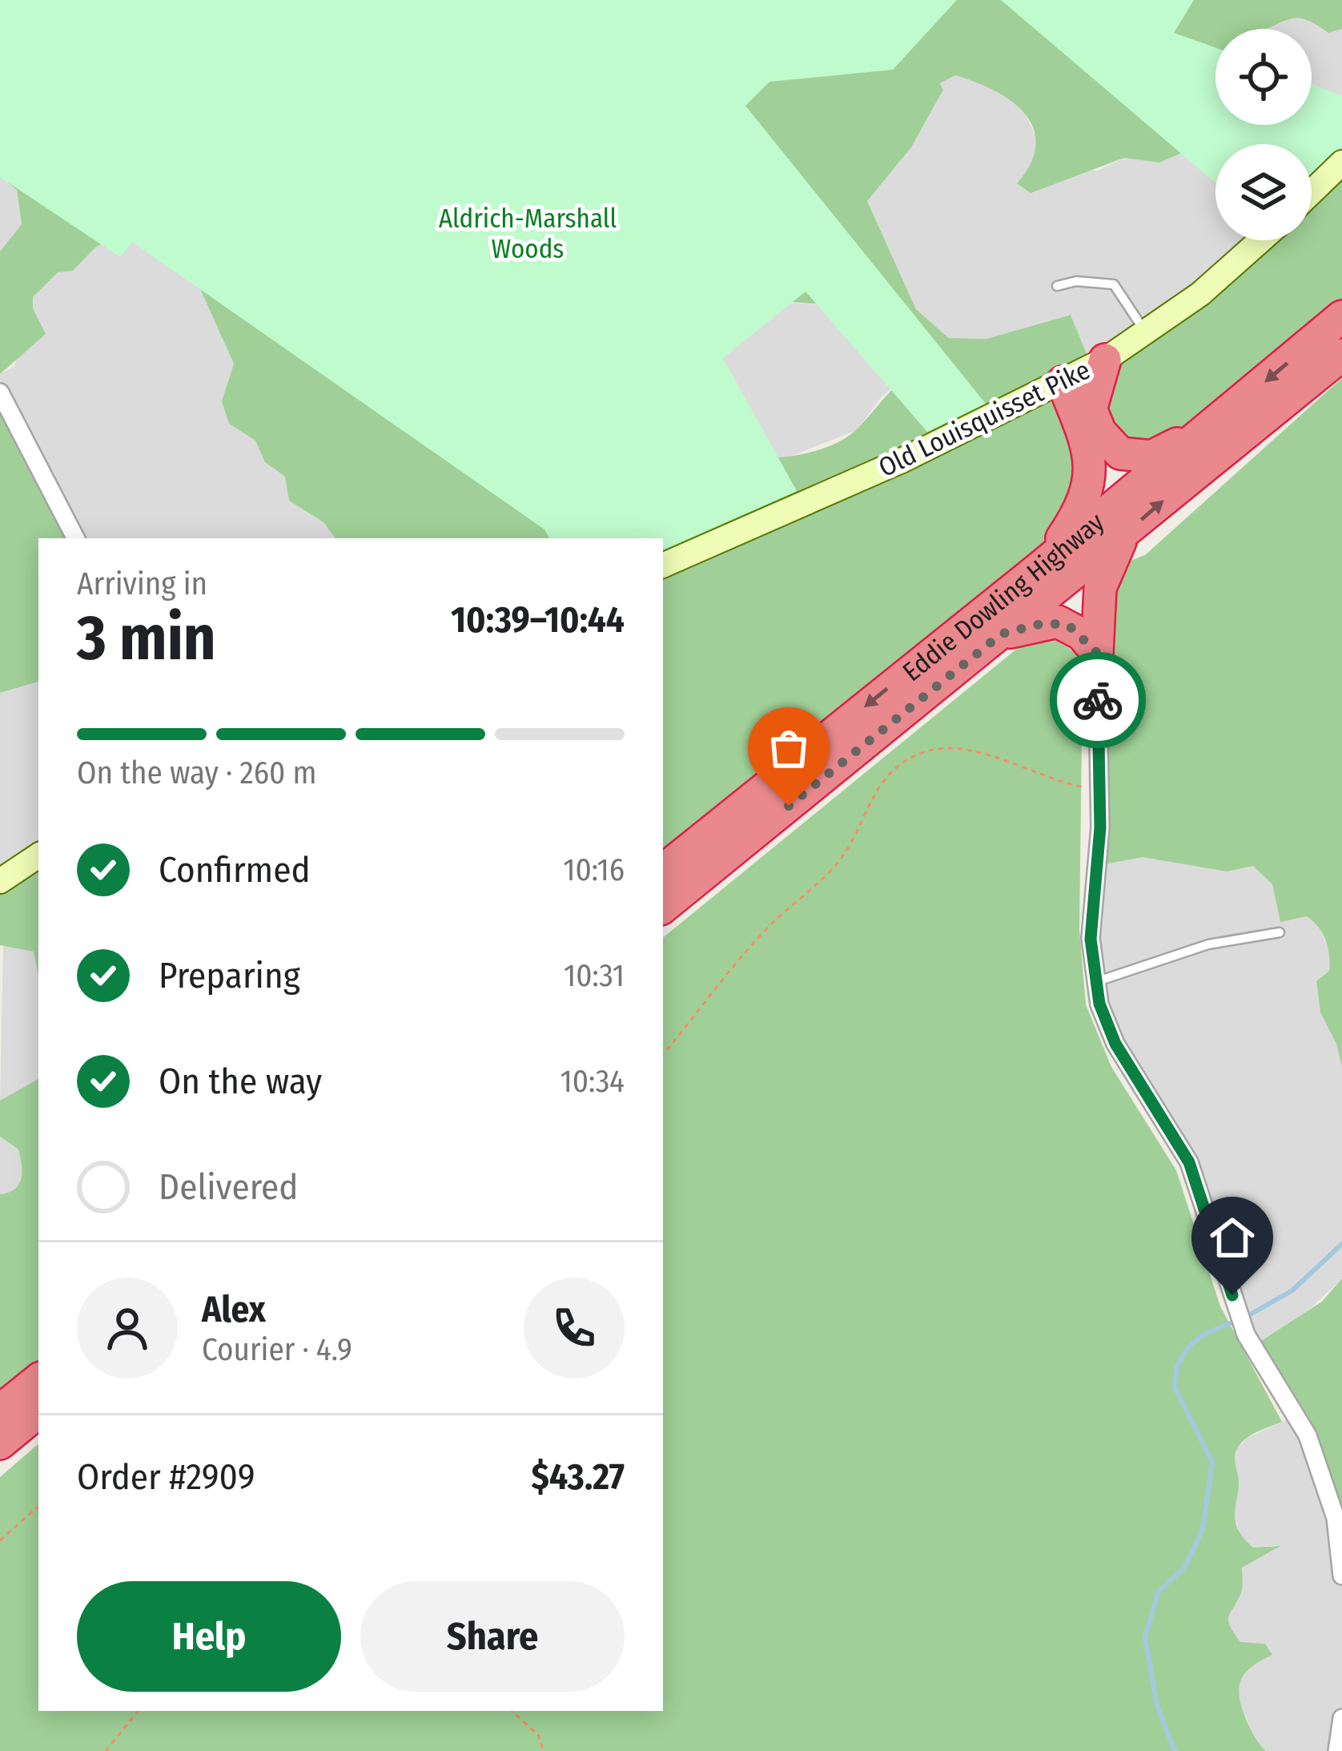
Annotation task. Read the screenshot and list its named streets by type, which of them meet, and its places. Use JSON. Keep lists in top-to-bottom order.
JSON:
{
  "streets": {
    "highway": ["Eddie Dowling Highway"],
    "street": ["Old Louisquisset Pike"]
  },
  "parks": ["Aldrich-Marshall Woods"],
  "page": {
    "heading": ["3 min", "Arriving in", "10:39–10:44"],
    "panel": [
      "Alex",
      "Courier · 4.9",
      "Order #2909",
      "$43.27"
    ],
    "bar": "On the way · 260 m",
    "list": [
      ["Confirmed", "10:16"],
      ["Preparing", "10:31"],
      ["On the way", "10:34"],
      "Delivered"
    ],
    "buttons": ["Help", "Share"]
  }
}
